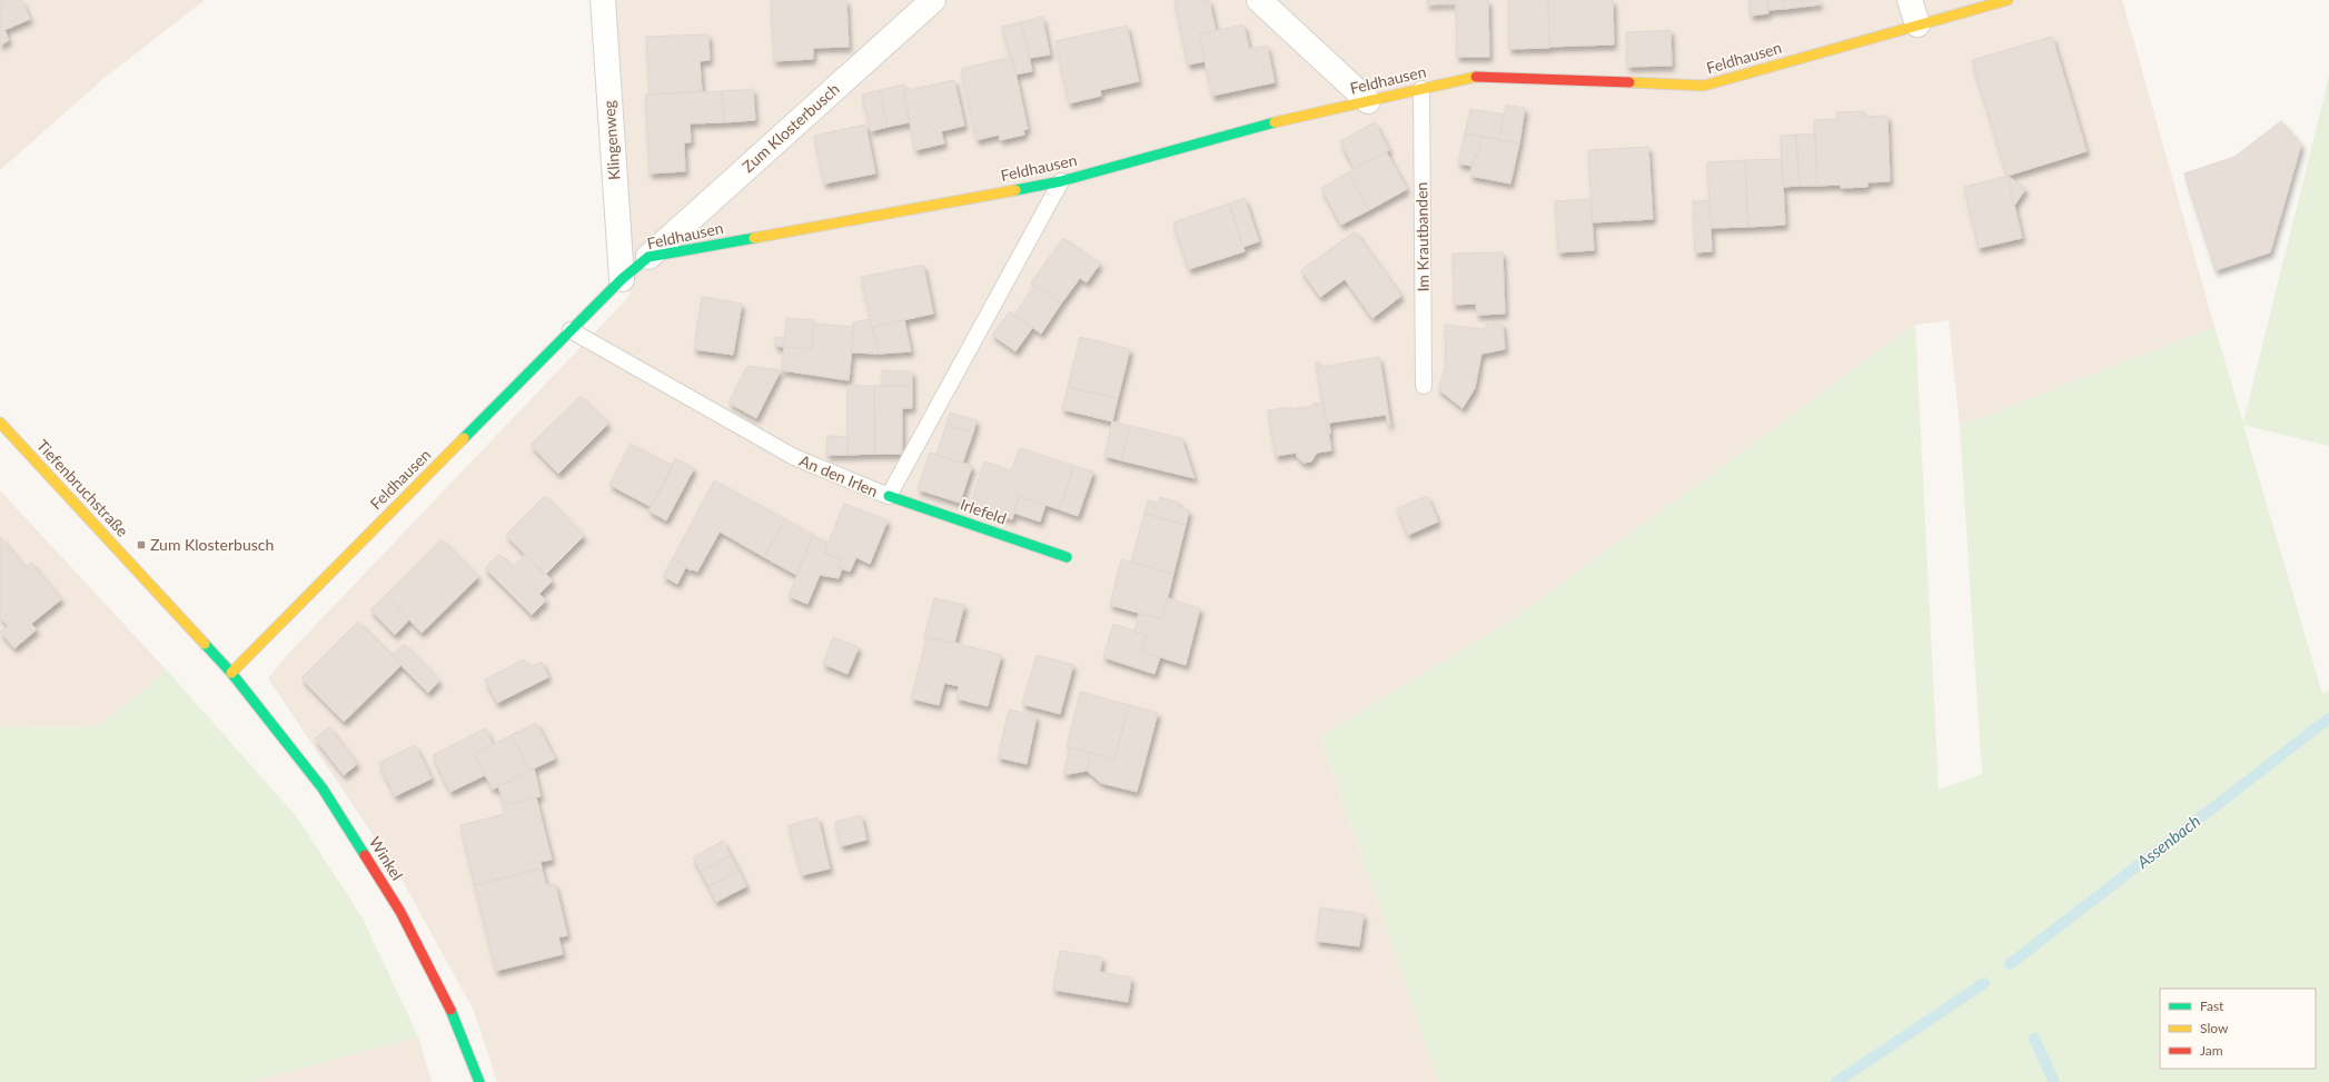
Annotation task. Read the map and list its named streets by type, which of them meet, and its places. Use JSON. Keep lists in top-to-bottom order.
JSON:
{
  "streets": {
    "street": [
      "Feldhausen",
      "Zum Klosterbusch",
      "Klingenweg",
      "Tiefenbruchstraße",
      "Irlefeld",
      "Winkel"
    ],
    "lane": ["Im Krautbanden", "An den Irlen"]
  },
  "crossings": [
    ["Feldhausen", "Zum Klosterbusch"],
    ["Feldhausen", "Klingenweg"],
    ["Feldhausen", "Im Krautbanden"],
    ["Feldhausen", "An den Irlen"],
    ["Feldhausen", "Tiefenbruchstraße"],
    ["Feldhausen", "Winkel"],
    ["An den Irlen", "Irlefeld"],
    ["Tiefenbruchstraße", "Winkel"]
  ],
  "water": ["Assenbach"],
  "places": {
    "transit": ["Zum Klosterbusch"]
  },
  "legend": ["Fast", "Slow", "Jam"]
}
